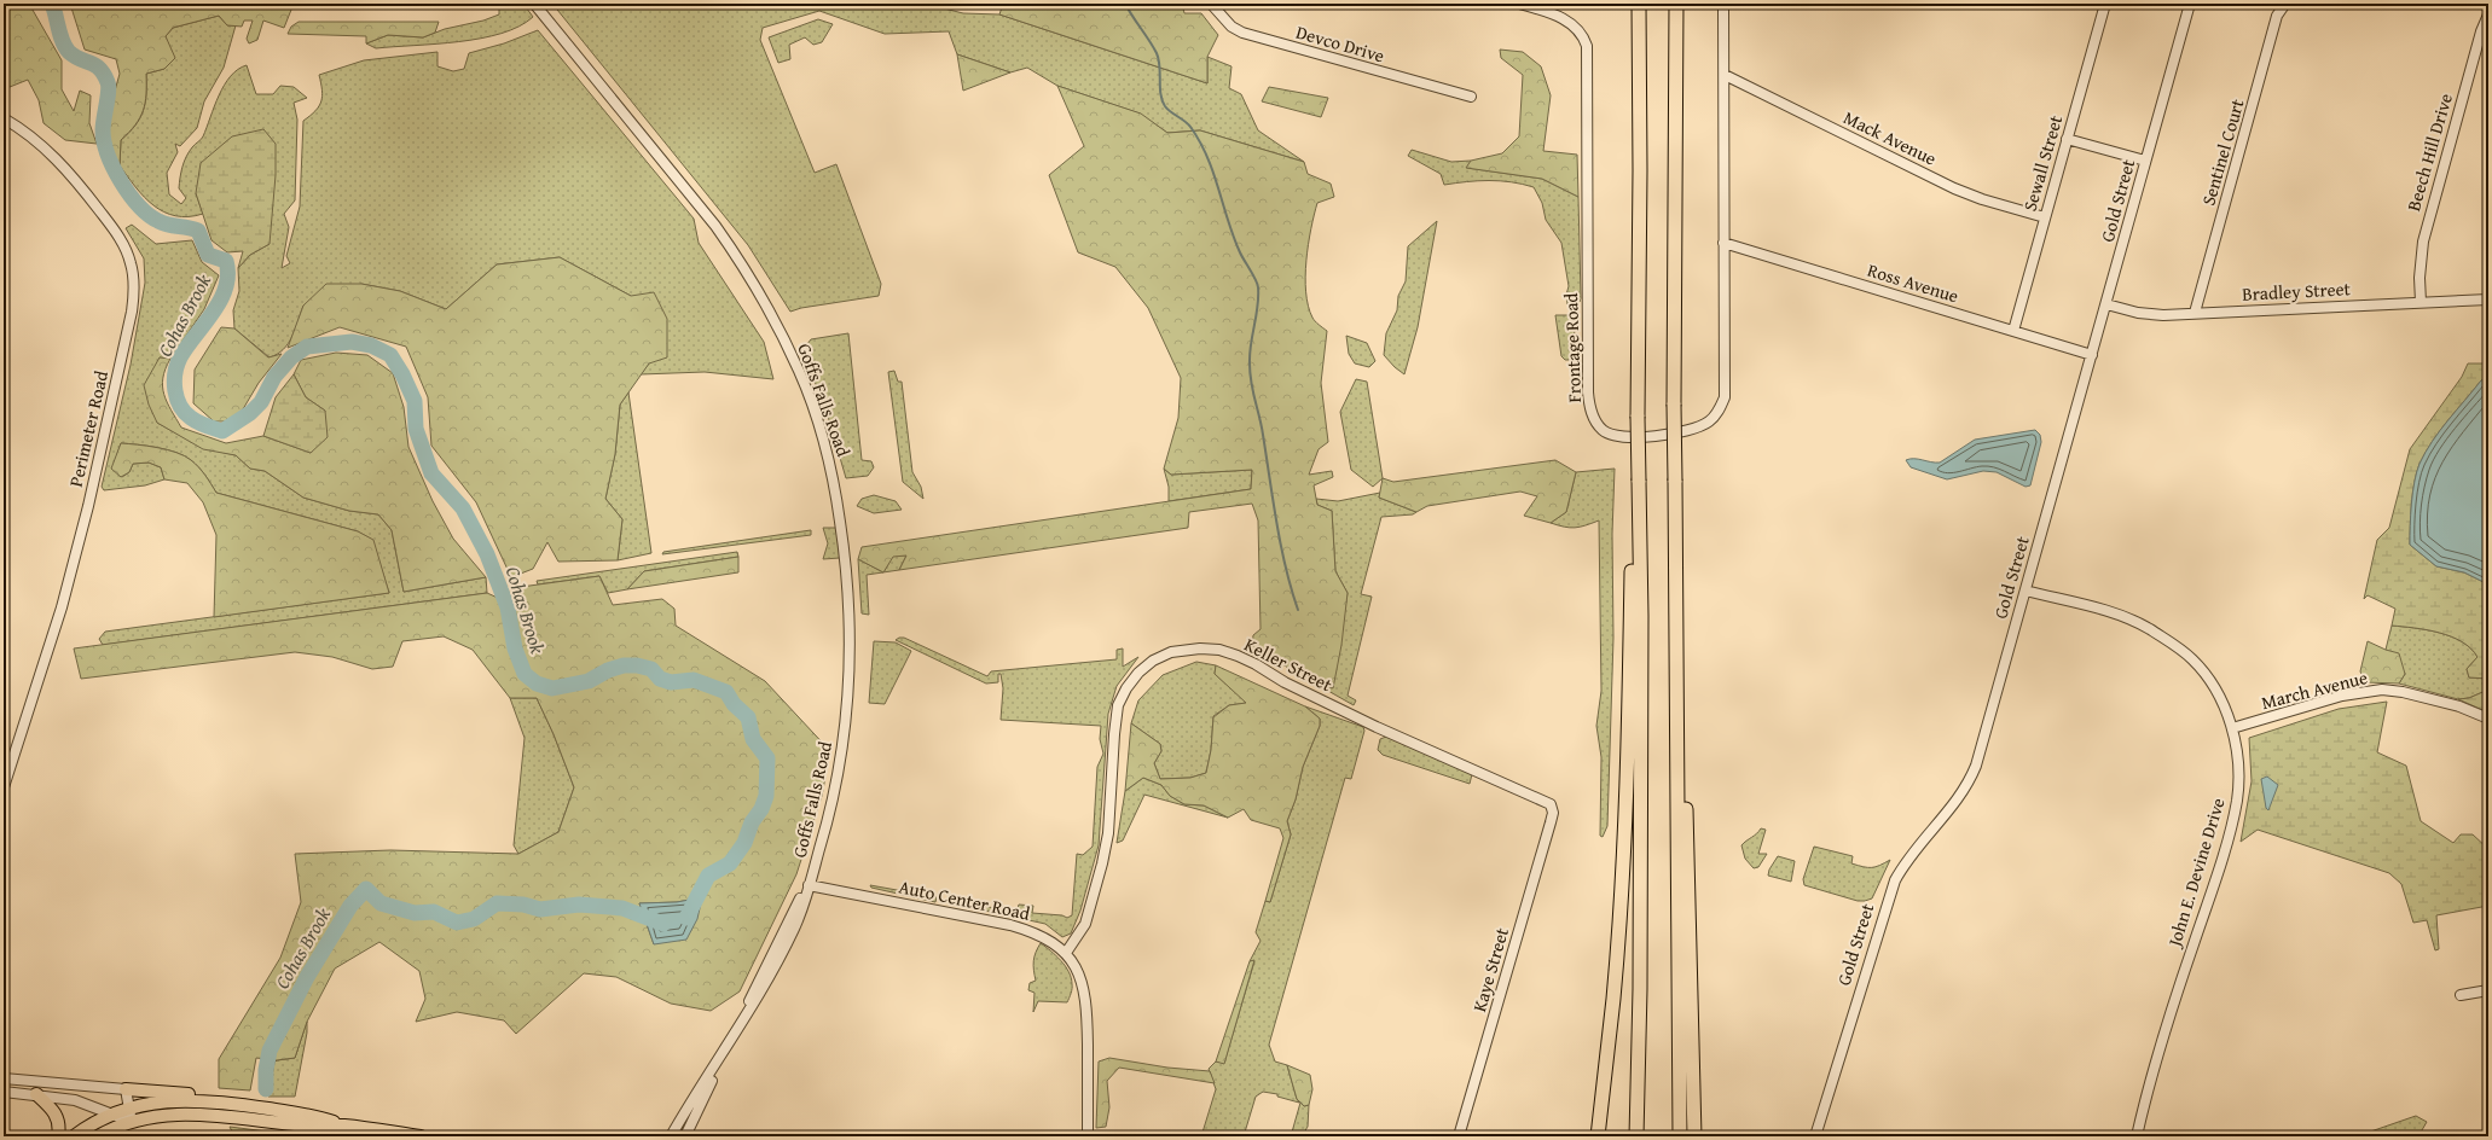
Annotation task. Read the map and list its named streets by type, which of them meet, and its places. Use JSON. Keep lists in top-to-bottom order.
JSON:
{
  "streets": {
    "street": [
      "Devco Drive",
      "Mack Avenue",
      "Sentinel Court",
      "Beech Hill Drive",
      "Sewall Street",
      "Gold Street",
      "Ross Avenue",
      "Bradley Street",
      "Frontage Road",
      "Goffs Falls Road",
      "Perimeter Road",
      "Keller Street",
      "March Avenue",
      "John E. Devine Drive",
      "Auto Center Road",
      "Kaye Street"
    ]
  },
  "crossings": [
    ["Mack Avenue", "Sewall Street"],
    ["Mack Avenue", "Frontage Road"],
    ["Sentinel Court", "Bradley Street"],
    ["Beech Hill Drive", "Bradley Street"],
    ["Sewall Street", "Ross Avenue"],
    ["Gold Street", "Ross Avenue"],
    ["Gold Street", "Bradley Street"],
    ["Gold Street", "John E. Devine Drive"],
    ["Ross Avenue", "Frontage Road"],
    ["Goffs Falls Road", "Auto Center Road"],
    ["Keller Street", "Auto Center Road"],
    ["Keller Street", "Kaye Street"],
    ["March Avenue", "John E. Devine Drive"]
  ],
  "water": ["Cohas Brook"]
}
